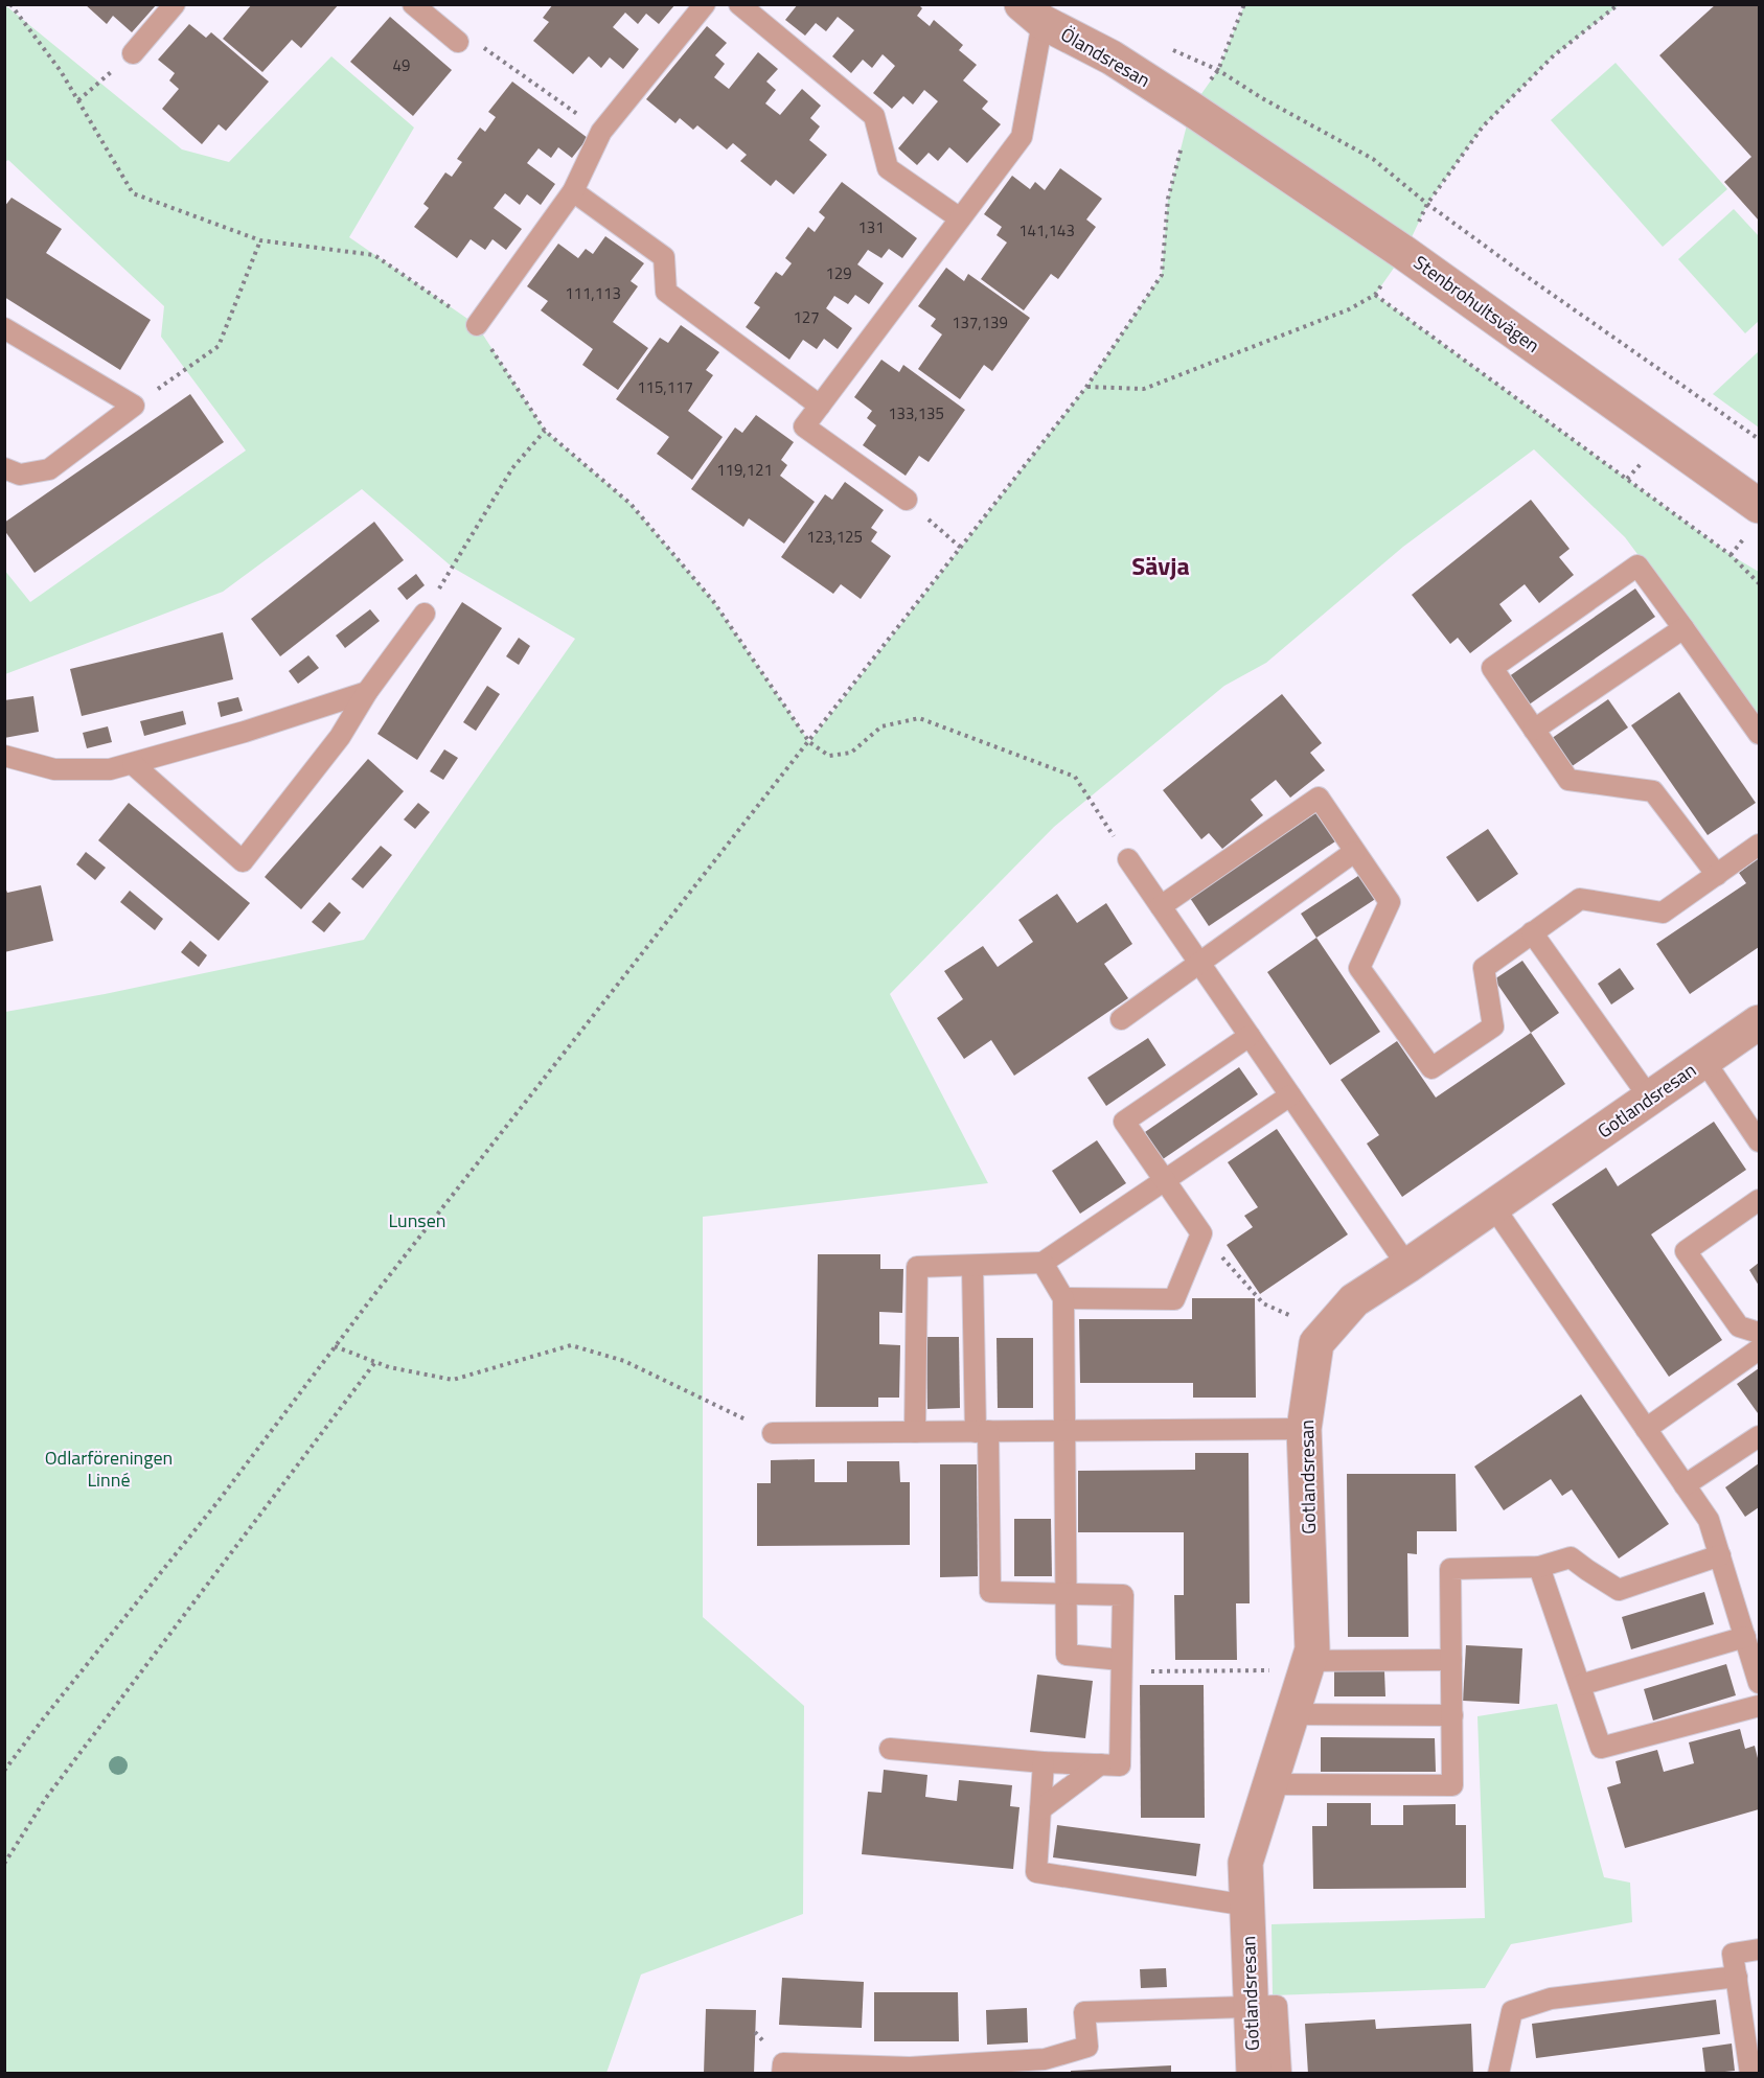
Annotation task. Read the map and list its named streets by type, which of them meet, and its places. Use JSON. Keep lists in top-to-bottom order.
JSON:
{
  "streets": {
    "street": ["Ölandsresan", "Stenbrohultsvägen", "Gotlandsresan"]
  },
  "crossings": [
    ["Ölandsresan", "Stenbrohultsvägen"]
  ],
  "districts": ["Sävja"],
  "parks": ["Lunsen", "Odlarföreningen Linné"],
  "house_numbers": [
    "49",
    "131",
    "141,143",
    "129",
    "111,113",
    "127",
    "137,139",
    "115,117",
    "133,135",
    "119,121",
    "123,125"
  ]
}
